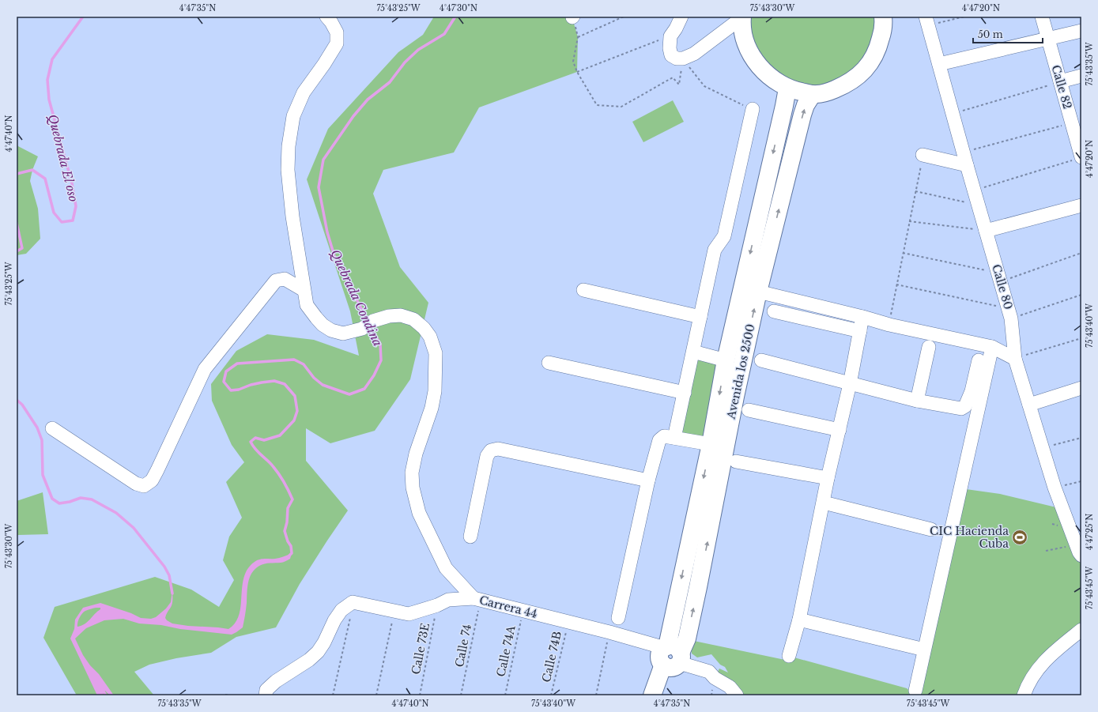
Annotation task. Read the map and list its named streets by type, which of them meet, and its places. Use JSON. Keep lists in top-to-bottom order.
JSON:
{
  "streets": {
    "main road": ["Avenida los 2500"],
    "street": ["Calle 82", "Calle 80", "Carrera 44"],
    "path": [
      "Calle 74",
      "Calle 73E",
      "Calle 74A",
      "Calle 74B"
    ]
  },
  "crossings": [
    ["Avenida los 2500", "Carrera 44"],
    ["Carrera 44", "Calle 74"],
    ["Carrera 44", "Calle 73E"],
    ["Carrera 44", "Calle 74A"],
    ["Carrera 44", "Calle 74B"]
  ],
  "water": ["Quebrada El oso", "Quebrada Condina"],
  "places": {
    "sports": ["CIC Hacienda Cuba"]
  },
  "scale_bar": "50 m",
  "coordinates": [
    "4°47'35\"N",
    "75°43'25\"W",
    "4°47'30\"N",
    "75°43'30\"W",
    "4°47'20\"N",
    "75°43'35\"W",
    "4°47'40\"N",
    "75°43'40\"W",
    "4°47'25\"N",
    "75°43'45\"W"
  ]
}
